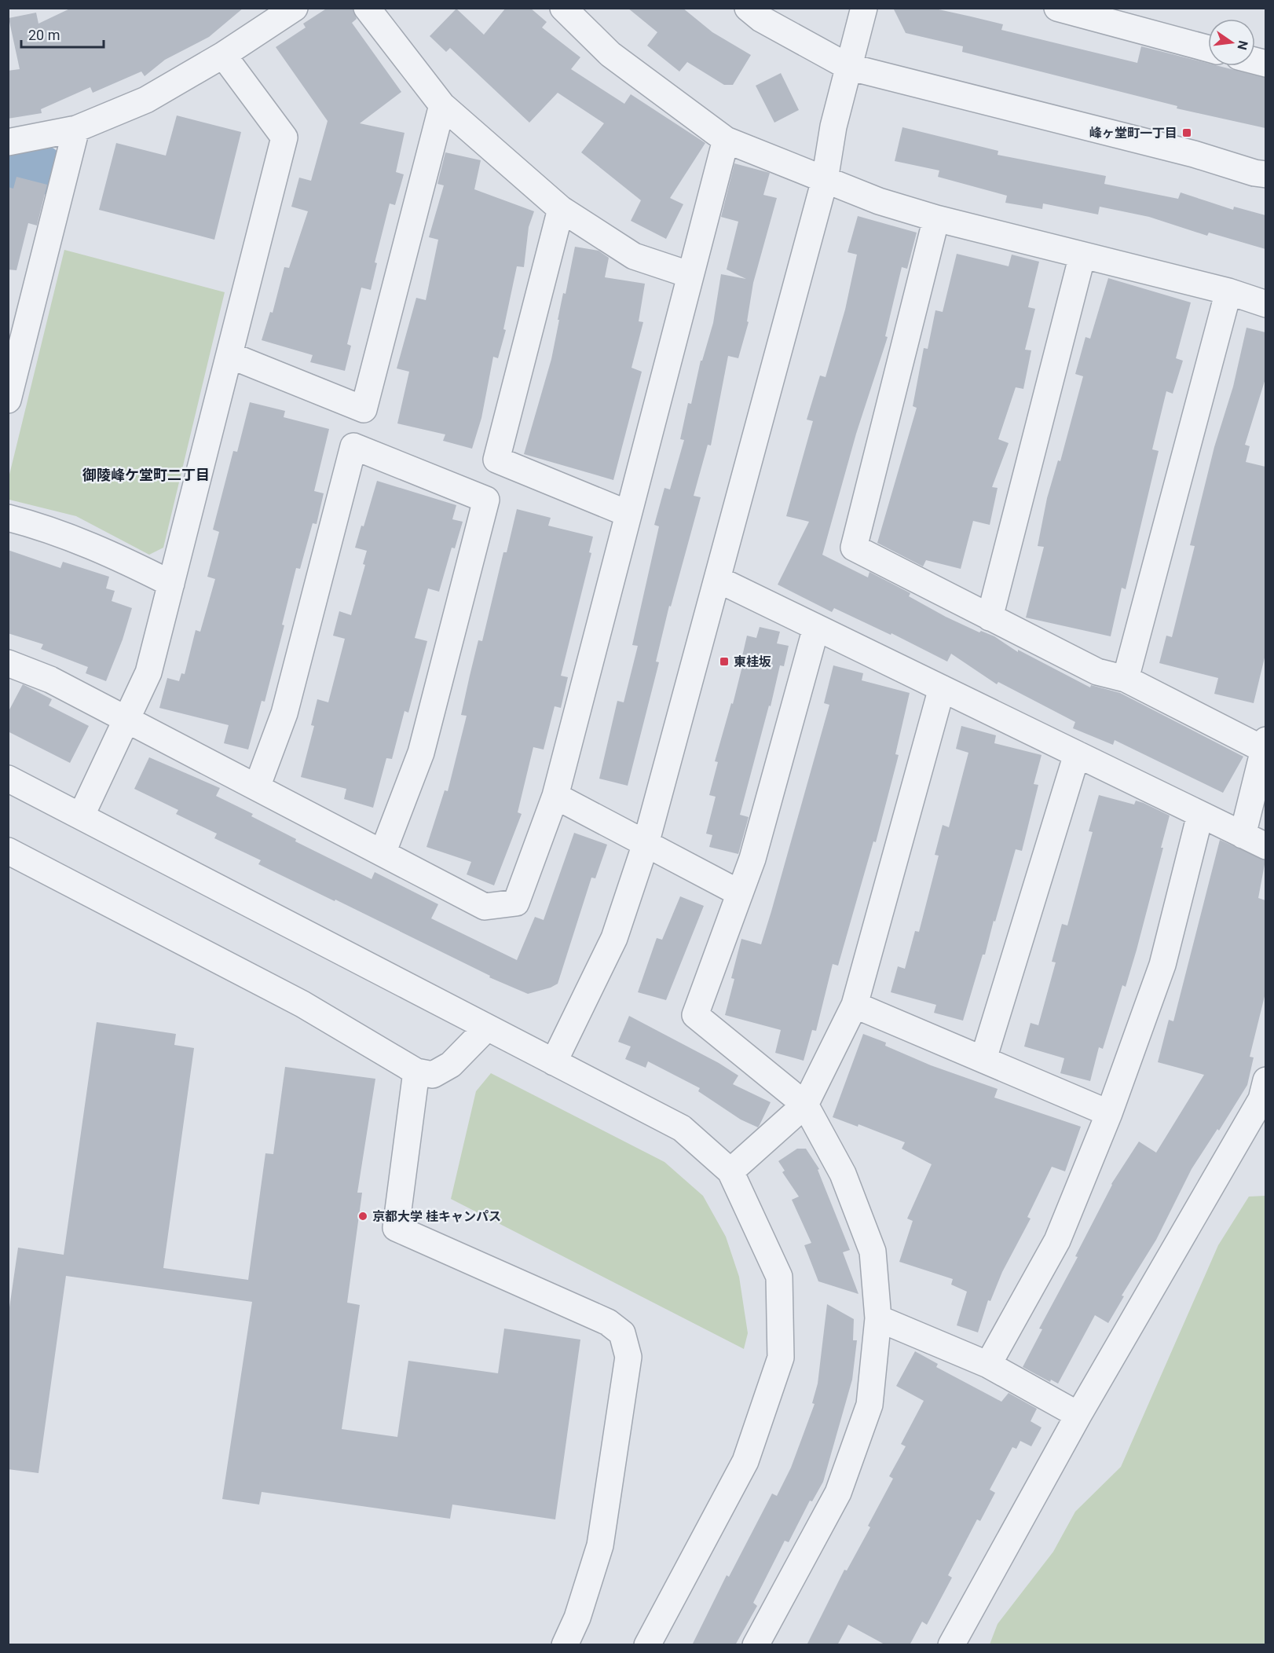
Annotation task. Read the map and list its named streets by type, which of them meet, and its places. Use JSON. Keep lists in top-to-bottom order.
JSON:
{
  "districts": ["御陵峰ケ堂町二丁目"],
  "places": {
    "transit": ["峰ヶ堂町一丁目", "東桂坂"],
    "other": ["京都大学 桂キャンパス"]
  },
  "scale_bar": "20 m",
  "north": "right"
}
